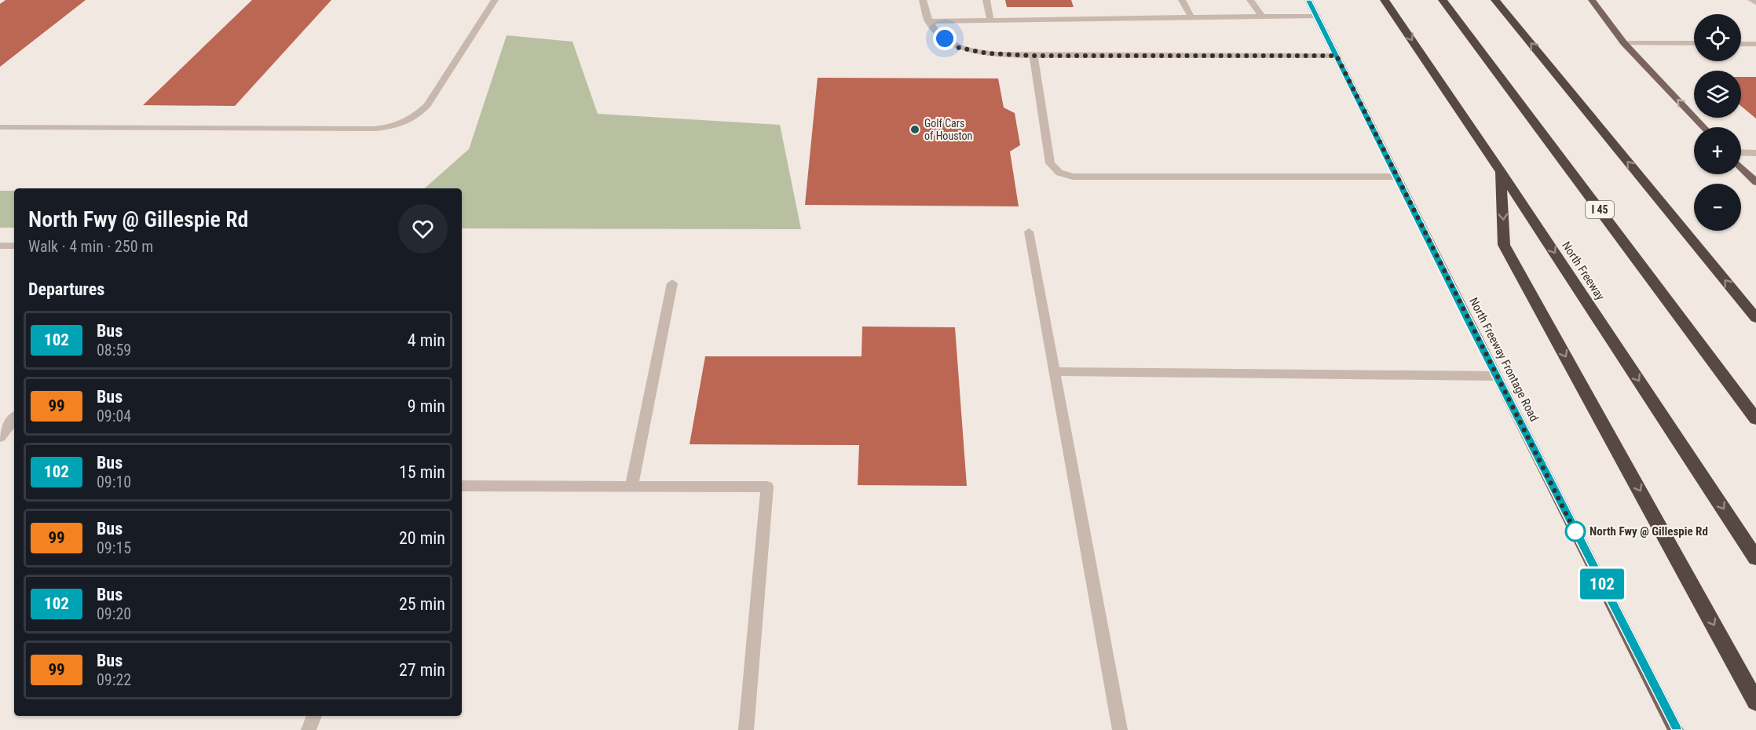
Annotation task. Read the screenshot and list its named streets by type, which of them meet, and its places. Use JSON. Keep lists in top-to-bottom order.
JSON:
{
  "streets": {
    "highway": ["I 45", "North Freeway"],
    "main road": ["North Freeway Frontage Road"]
  },
  "places": ["Golf Cars of Houston", "North Fwy @ Gillespie Rd"],
  "lines": ["bus line 102"],
  "page": {
    "on_map": "102",
    "map_buttons": ["+", "−"],
    "heading": [
      ["North Fwy @ Gillespie Rd", "Walk · 4 min · 250 m"],
      "Departures"
    ],
    "list": [
      {
        "mark": "102",
        "name": "Bus",
        "note": "08:59",
        "value": "4 min"
      },
      {
        "mark": "99",
        "name": "Bus",
        "note": "09:04",
        "value": "9 min"
      },
      {
        "mark": "102",
        "name": "Bus",
        "note": "09:10",
        "value": "15 min"
      },
      {
        "mark": "99",
        "name": "Bus",
        "note": "09:15",
        "value": "20 min"
      },
      {
        "mark": "102",
        "name": "Bus",
        "note": "09:20",
        "value": "25 min"
      },
      {
        "mark": "99",
        "name": "Bus",
        "note": "09:22",
        "value": "27 min"
      }
    ]
  }
}
